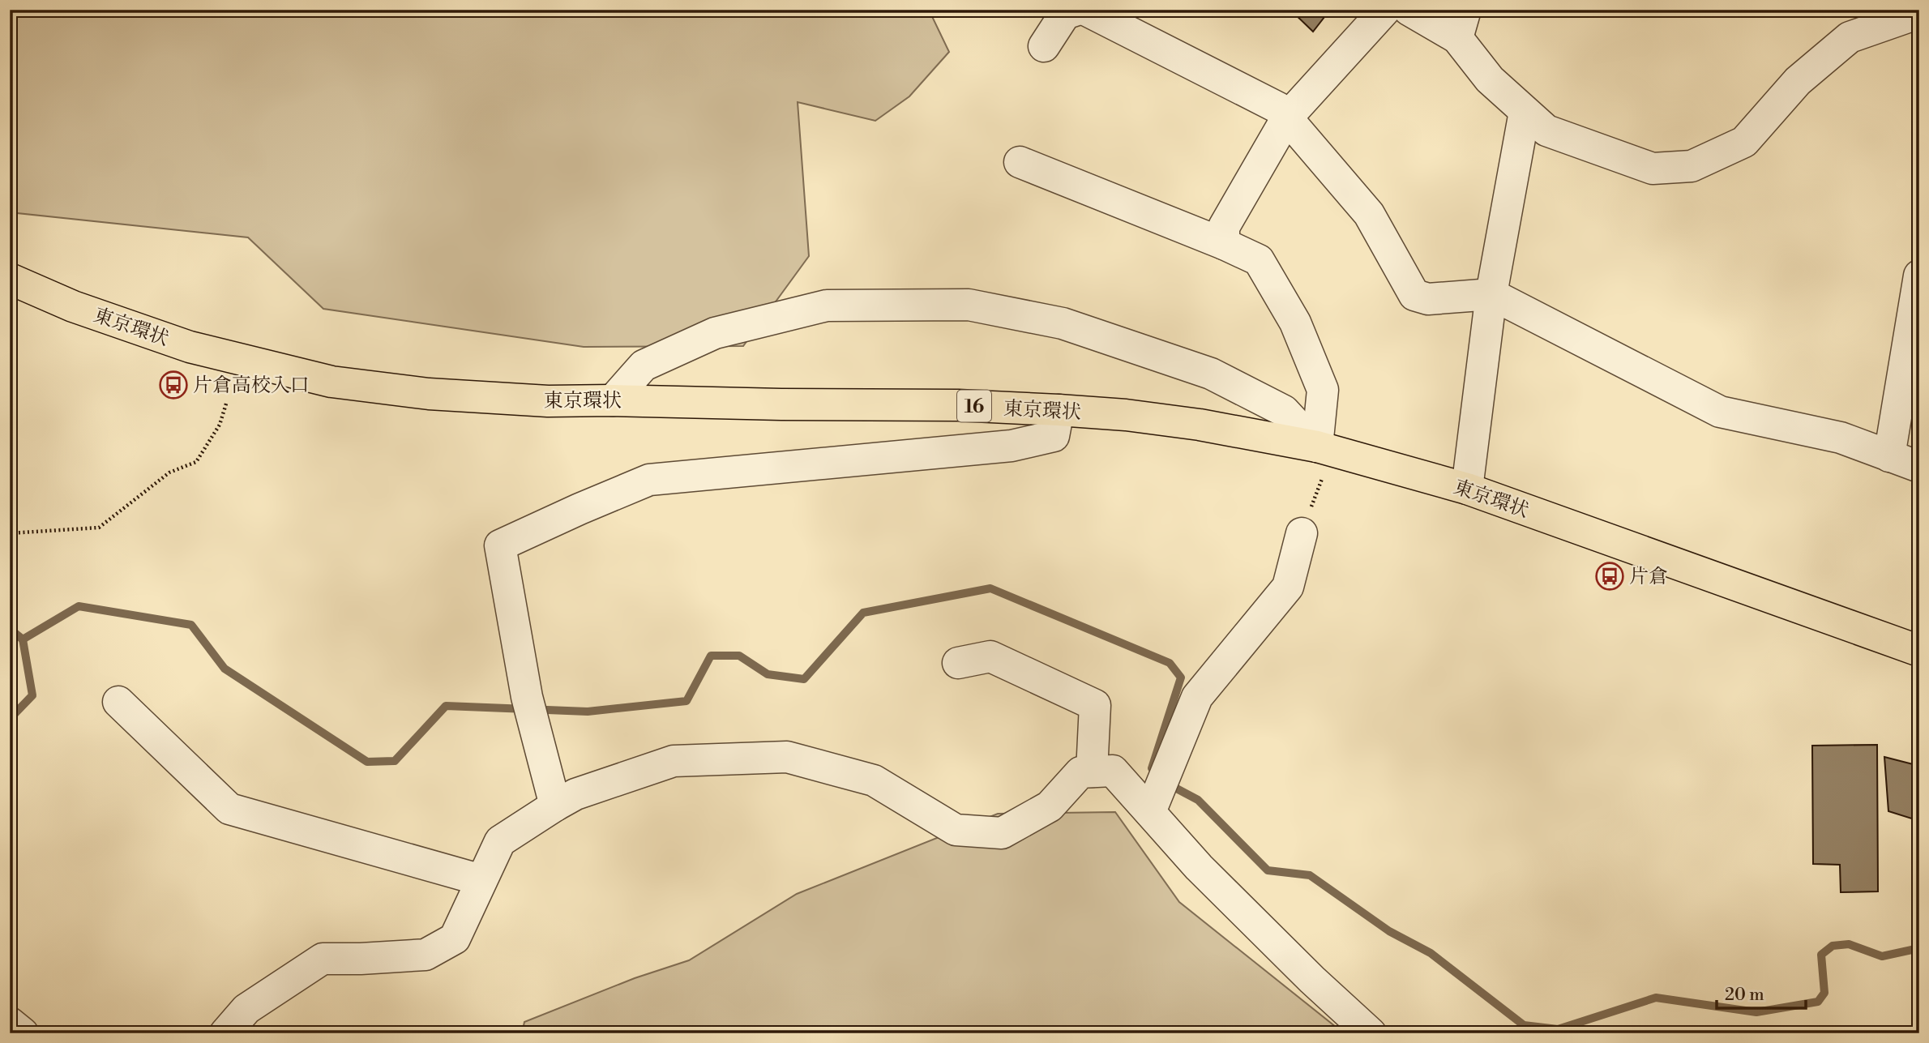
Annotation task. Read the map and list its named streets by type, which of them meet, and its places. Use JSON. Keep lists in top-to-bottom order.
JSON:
{
  "streets": {
    "highway": ["東京環状", "16"]
  },
  "places": {
    "bus stop": ["片倉高校入口", "片倉"]
  },
  "scale_bar": "20 m"
}
